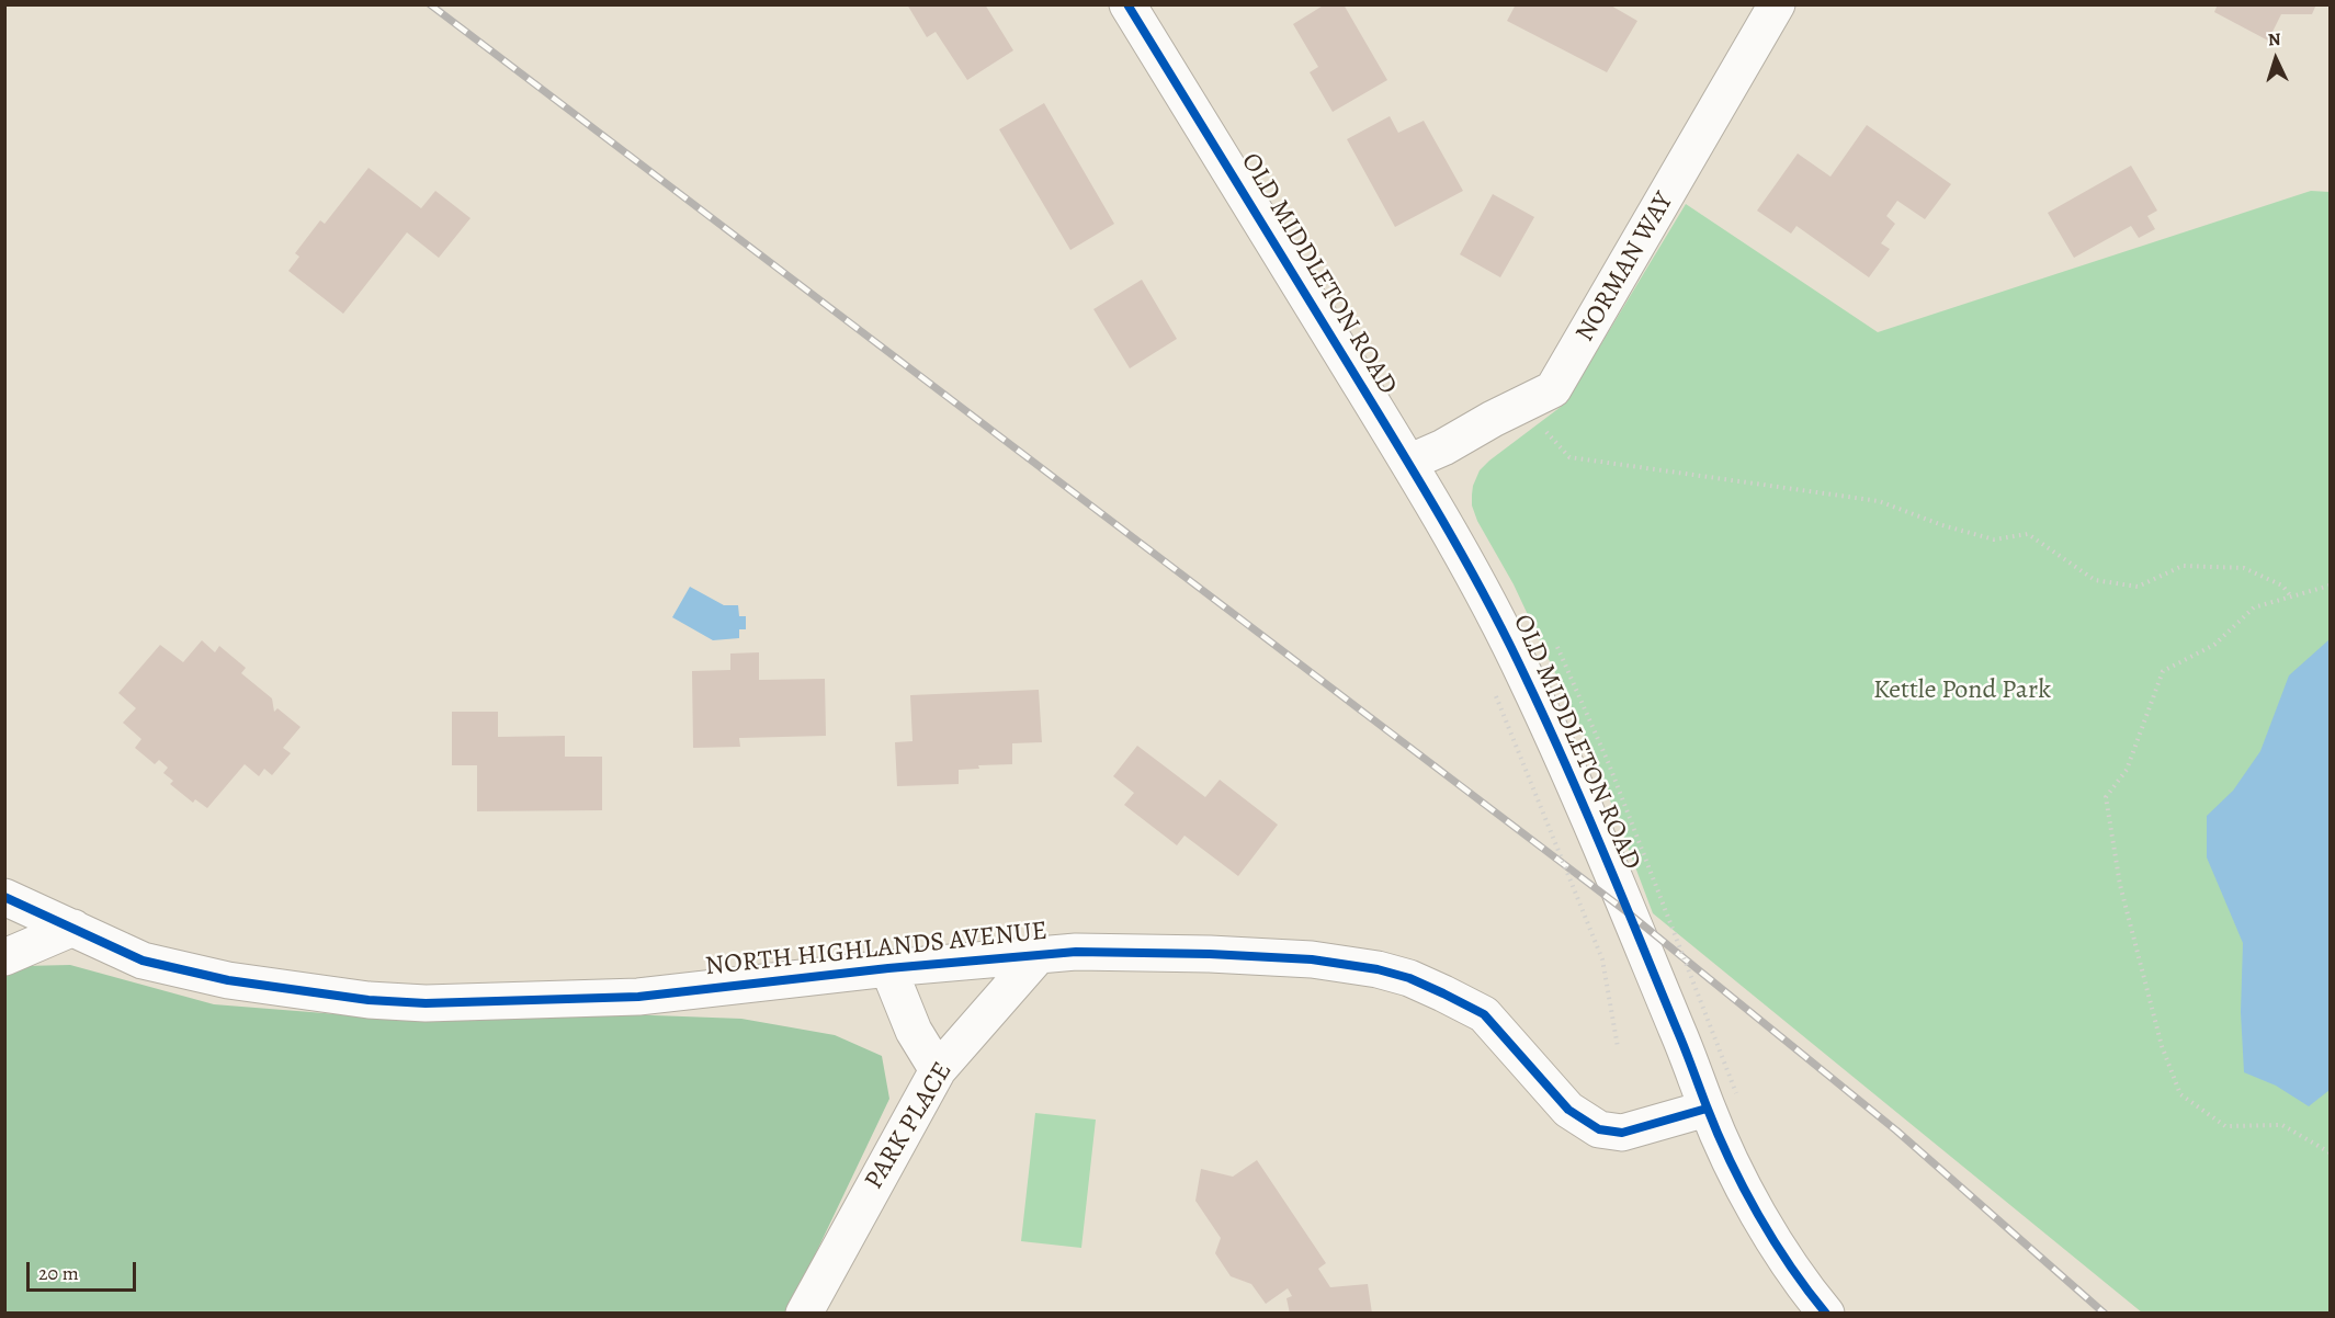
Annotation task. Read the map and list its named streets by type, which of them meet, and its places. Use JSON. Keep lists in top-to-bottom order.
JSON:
{
  "streets": {
    "street": [
      "NORMAN WAY",
      "OLD MIDDLETON ROAD",
      "NORTH HIGHLANDS AVENUE",
      "PARK PLACE"
    ]
  },
  "crossings": [
    ["NORMAN WAY", "OLD MIDDLETON ROAD"],
    ["OLD MIDDLETON ROAD", "NORTH HIGHLANDS AVENUE"],
    ["NORTH HIGHLANDS AVENUE", "PARK PLACE"]
  ],
  "parks": ["Kettle Pond Park"],
  "scale_bar": "20 m",
  "north": "top"
}
